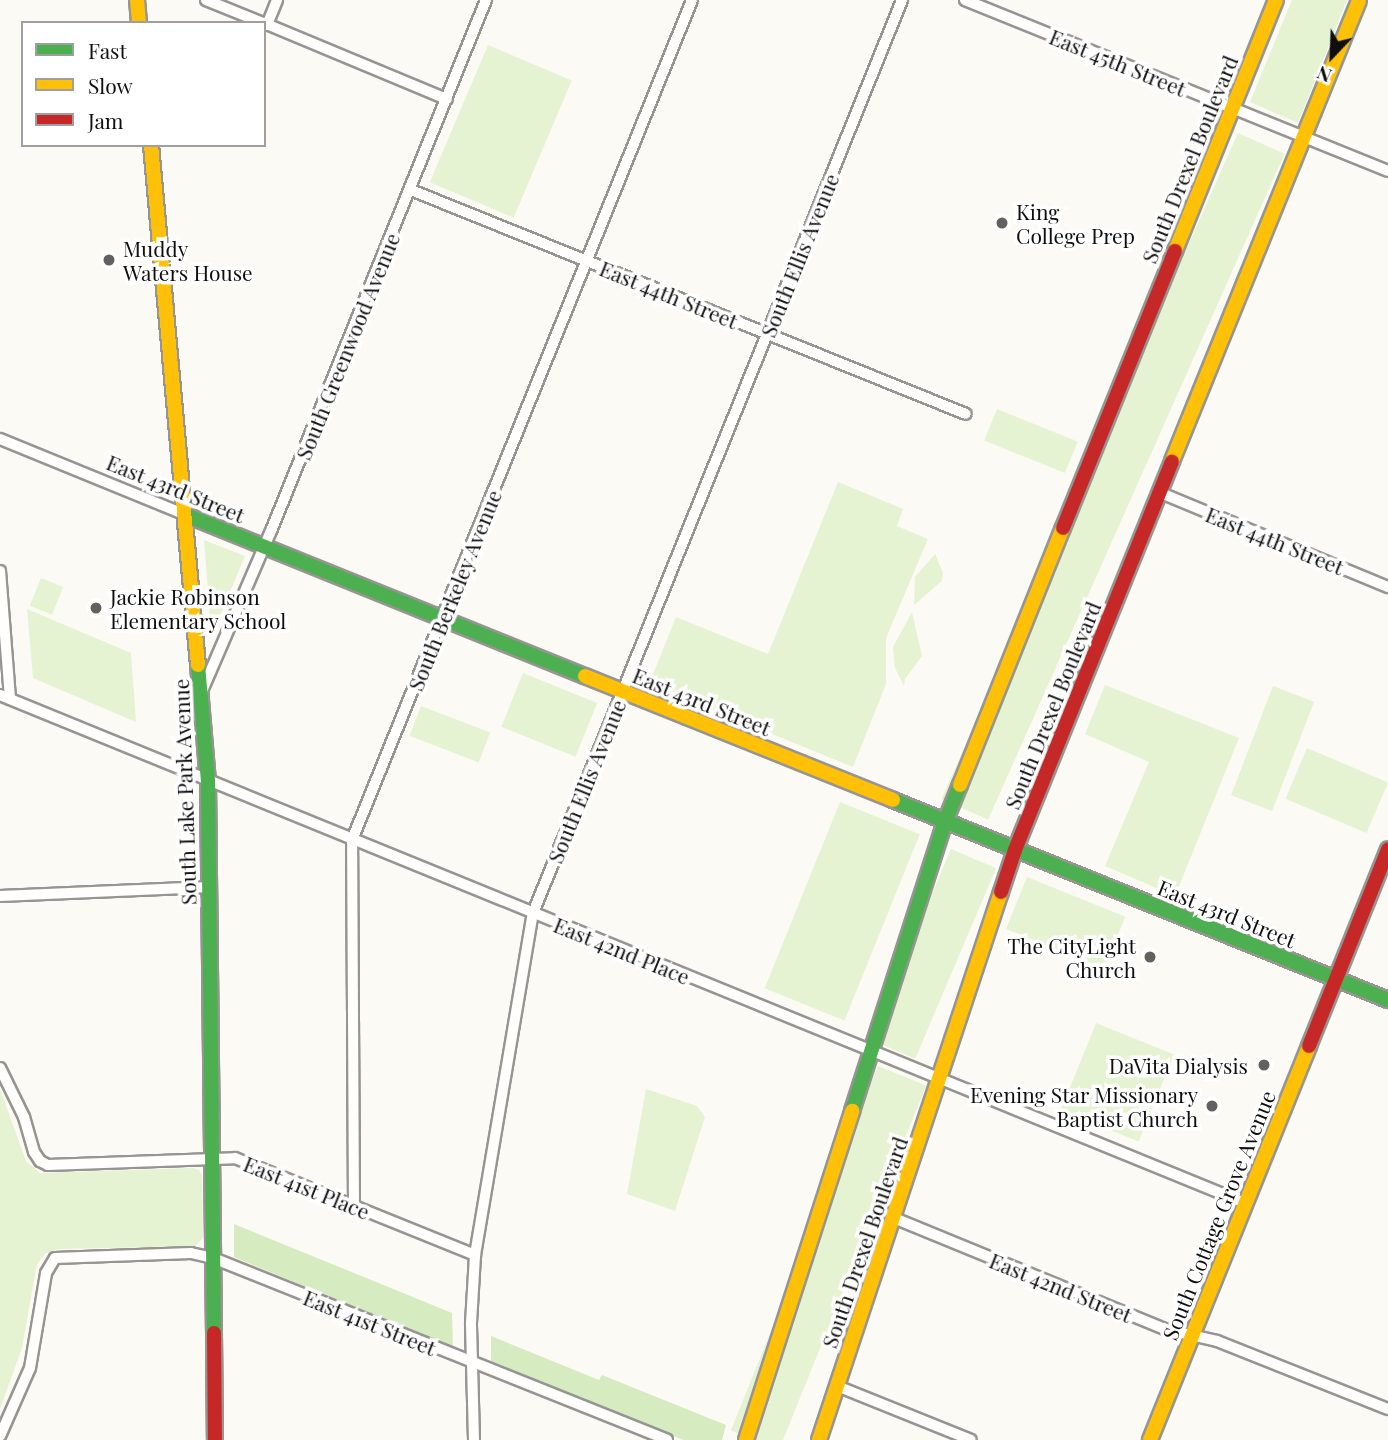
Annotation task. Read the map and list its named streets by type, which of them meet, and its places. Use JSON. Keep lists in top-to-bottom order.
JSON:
{
  "streets": {
    "street": [
      "East 45th Street",
      "South Drexel Boulevard",
      "South Ellis Avenue",
      "East 44th Street",
      "South Greenwood Avenue",
      "East 43rd Street",
      "South Berkeley Avenue",
      "South Lake Park Avenue",
      "East 42nd Place",
      "East 41st Place",
      "South Cottage Grove Avenue",
      "East 42nd Street",
      "East 41st Street"
    ]
  },
  "crossings": [
    ["East 45th Street", "South Drexel Boulevard"],
    ["South Drexel Boulevard", "East 44th Street"],
    ["South Drexel Boulevard", "East 43rd Street"],
    ["South Drexel Boulevard", "East 42nd Place"],
    ["South Drexel Boulevard", "East 42nd Street"],
    ["South Ellis Avenue", "East 44th Street"],
    ["South Ellis Avenue", "East 43rd Street"],
    ["South Ellis Avenue", "East 42nd Place"],
    ["South Ellis Avenue", "East 41st Place"],
    ["South Ellis Avenue", "East 41st Street"],
    ["East 44th Street", "South Greenwood Avenue"],
    ["East 44th Street", "South Berkeley Avenue"],
    ["South Greenwood Avenue", "East 43rd Street"],
    ["South Greenwood Avenue", "South Lake Park Avenue"],
    ["East 43rd Street", "South Berkeley Avenue"],
    ["East 43rd Street", "South Lake Park Avenue"],
    ["East 43rd Street", "South Cottage Grove Avenue"],
    ["South Berkeley Avenue", "East 42nd Place"],
    ["South Berkeley Avenue", "East 41st Place"],
    ["South Lake Park Avenue", "East 42nd Place"],
    ["South Lake Park Avenue", "East 41st Place"],
    ["South Lake Park Avenue", "East 41st Street"],
    ["East 42nd Place", "South Cottage Grove Avenue"],
    ["South Cottage Grove Avenue", "East 42nd Street"]
  ],
  "places": [
    "King College Prep",
    "Muddy Waters House",
    "Jackie Robinson Elementary School",
    "The CityLight Church",
    "DaVita Dialysis",
    "Evening Star Missionary Baptist Church"
  ],
  "legend": ["Fast", "Slow", "Jam"],
  "north": "bottom left"
}
